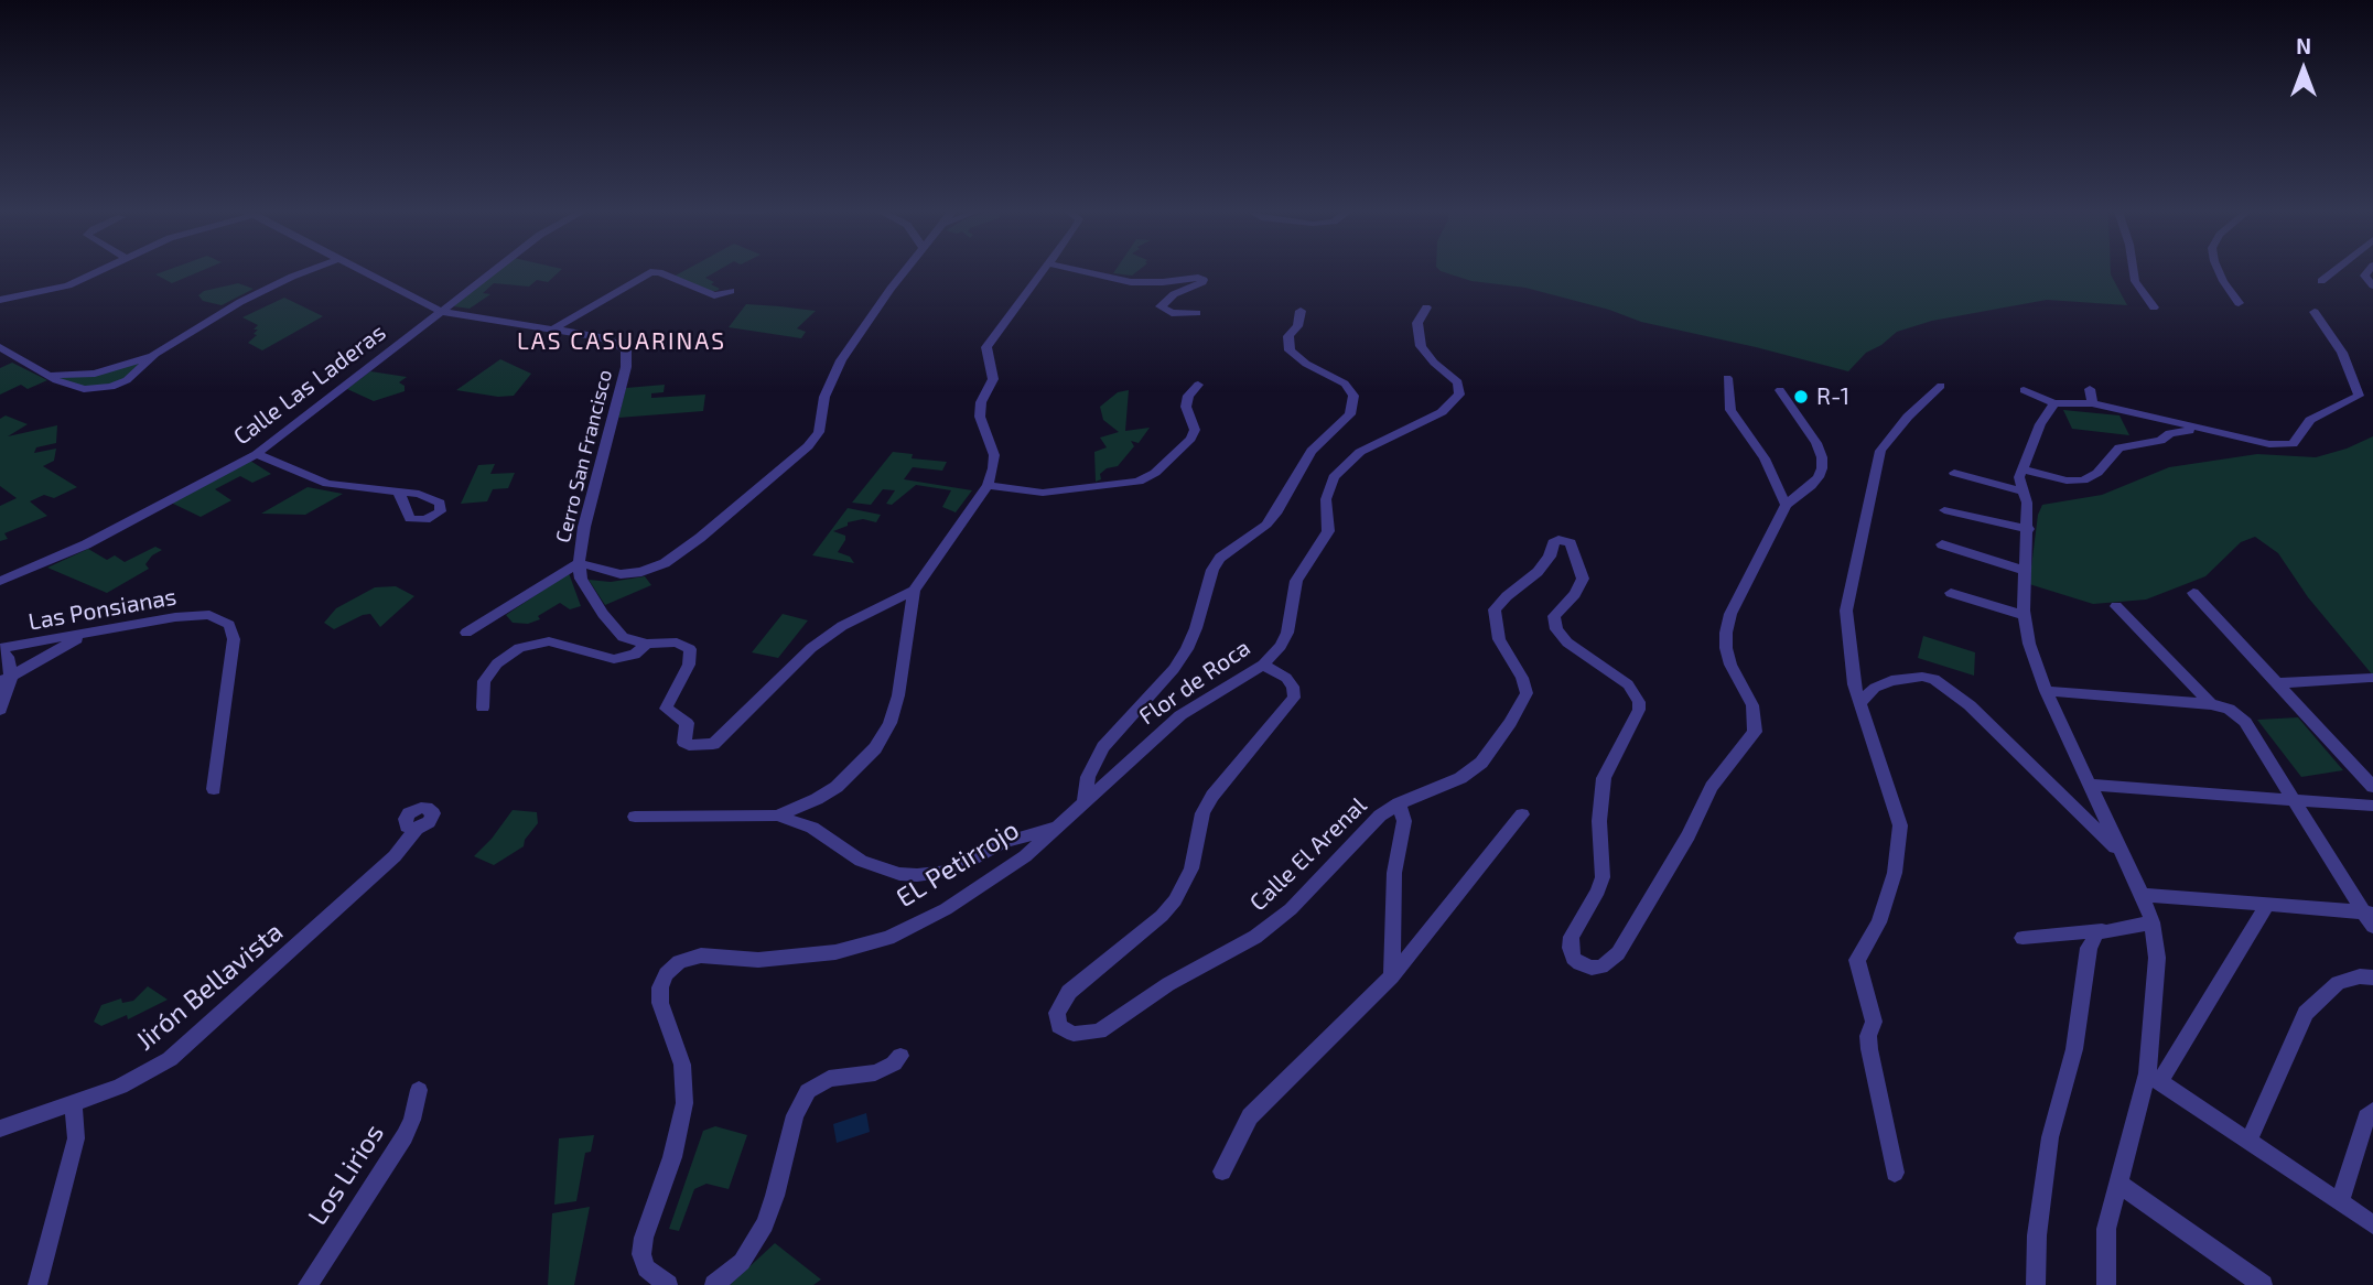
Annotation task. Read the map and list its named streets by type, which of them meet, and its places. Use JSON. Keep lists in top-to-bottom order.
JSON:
{
  "streets": {
    "street": [
      "Calle Las Laderas",
      "Cerro San Francisco",
      "Las Ponsianas",
      "Flor de Roca",
      "Calle El Arenal",
      "EL Petirrojo",
      "Jirón Bellavista",
      "Los Lirios"
    ]
  },
  "crossings": [
    ["Calle Las Laderas", "Cerro San Francisco"],
    ["Flor de Roca", "Calle El Arenal"],
    ["Flor de Roca", "EL Petirrojo"]
  ],
  "districts": ["LAS CASUARINAS"],
  "places": ["R-1"],
  "north": "top"
}
